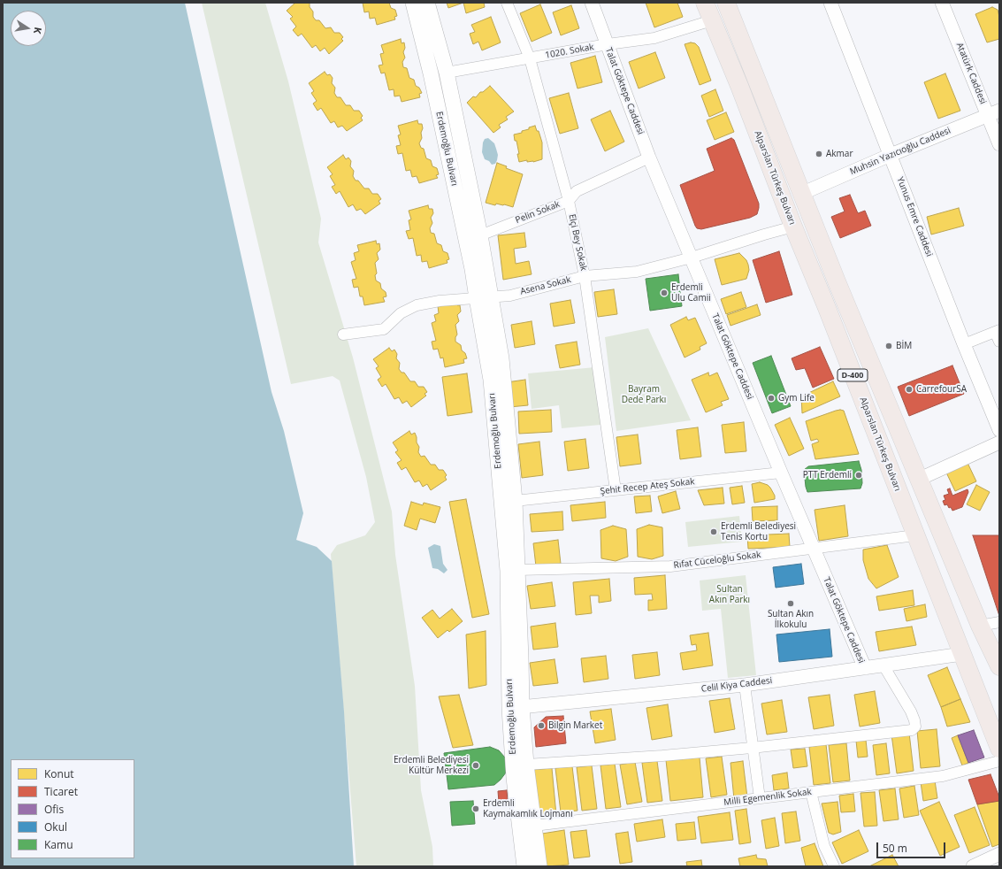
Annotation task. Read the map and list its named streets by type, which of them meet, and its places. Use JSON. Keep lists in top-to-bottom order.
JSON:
{
  "streets": {
    "highway": ["Alparslan Türkeş Bulvarı", "D-400"],
    "main road": ["Erdemoğlu Bulvarı"],
    "street": [
      "1020. Sokak",
      "Atatürk Caddesi",
      "Talat Göktepe Caddesi",
      "Muhsin Yazıcıoğlu Caddesi",
      "Pelin Sokak",
      "Yunus Emre Caddesi",
      "Elçi Bey Sokak",
      "Asena Sokak",
      "Şehit Recep Ateş Sokak",
      "Rıfat Cüceloğlu Sokak",
      "Celil Kiya Caddesi",
      "Milli Egemenlik Sokak"
    ]
  },
  "crossings": [
    ["1020. Sokak", "Talat Göktepe Caddesi"],
    ["1020. Sokak", "Erdemoğlu Bulvarı"],
    ["1020. Sokak", "Alparslan Türkeş Bulvarı"],
    ["1020. Sokak", "Elçi Bey Sokak"],
    ["Atatürk Caddesi", "Muhsin Yazıcıoğlu Caddesi"],
    ["Talat Göktepe Caddesi", "Pelin Sokak"],
    ["Talat Göktepe Caddesi", "Asena Sokak"],
    ["Talat Göktepe Caddesi", "Şehit Recep Ateş Sokak"],
    ["Talat Göktepe Caddesi", "Rıfat Cüceloğlu Sokak"],
    ["Talat Göktepe Caddesi", "Celil Kiya Caddesi"],
    ["Erdemoğlu Bulvarı", "Pelin Sokak"],
    ["Erdemoğlu Bulvarı", "Asena Sokak"],
    ["Erdemoğlu Bulvarı", "Şehit Recep Ateş Sokak"],
    ["Erdemoğlu Bulvarı", "Rıfat Cüceloğlu Sokak"],
    ["Erdemoğlu Bulvarı", "Celil Kiya Caddesi"],
    ["Erdemoğlu Bulvarı", "Milli Egemenlik Sokak"],
    ["Muhsin Yazıcıoğlu Caddesi", "Yunus Emre Caddesi"],
    ["Muhsin Yazıcıoğlu Caddesi", "D-400"],
    ["Alparslan Türkeş Bulvarı", "Asena Sokak"],
    ["Alparslan Türkeş Bulvarı", "Rıfat Cüceloğlu Sokak"],
    ["Alparslan Türkeş Bulvarı", "Celil Kiya Caddesi"],
    ["Pelin Sokak", "Elçi Bey Sokak"],
    ["Elçi Bey Sokak", "Asena Sokak"],
    ["Elçi Bey Sokak", "Şehit Recep Ateş Sokak"]
  ],
  "parks": ["Bayram Dede Parkı", "Sultan Akın Parkı"],
  "places": [
    "Akmar",
    "Erdemli Ulu Camii",
    "BİM",
    "CarrefourSA",
    "Gym Life",
    "PTT Erdemli",
    "Erdemli Belediyesi Tenis Kortu",
    "Sultan Akın İlkokulu",
    "Bilgin Market",
    "Erdemli Belediyesi Kültür Merkezi",
    "Erdemli Kaymakamlık Lojmanı"
  ],
  "legend": [
    "Konut",
    "Ticaret",
    "Ofis",
    "Okul",
    "Kamu"
  ],
  "scale_bar": "50 m",
  "north": "right"
}
